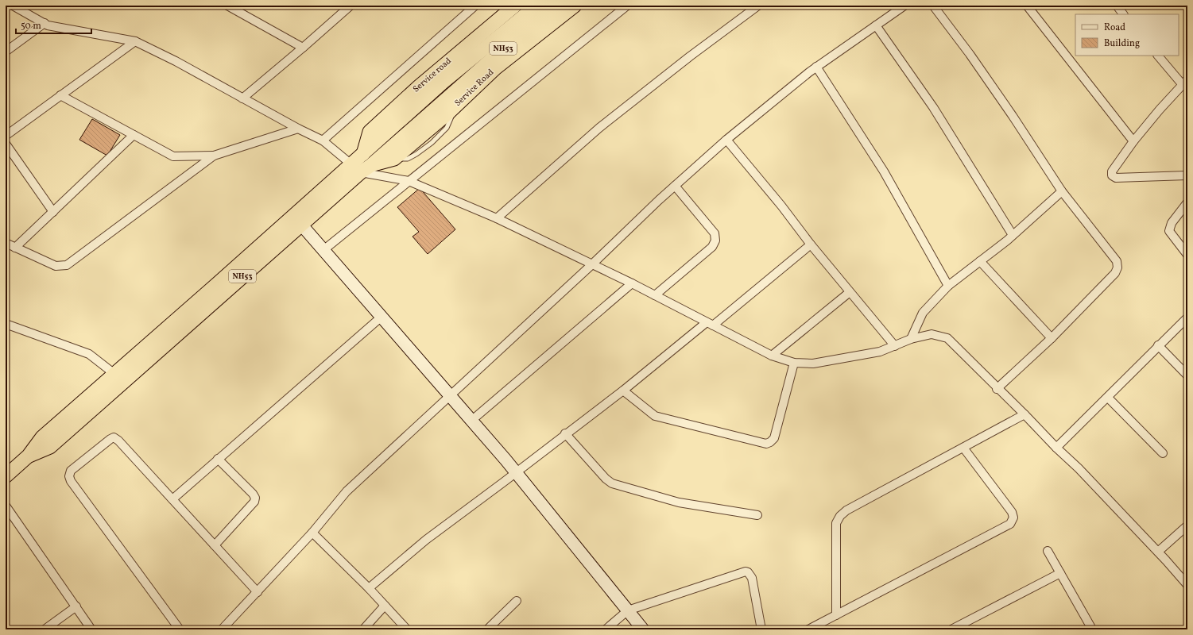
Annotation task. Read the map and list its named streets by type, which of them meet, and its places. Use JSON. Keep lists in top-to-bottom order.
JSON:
{
  "streets": {
    "highway": ["NH53", "Service road", "Service Road"]
  },
  "crossings": [
    ["NH53", "Service road"],
    ["NH53", "Service Road"]
  ],
  "legend": ["Road", "Building"],
  "scale_bar": "50 m"
}
